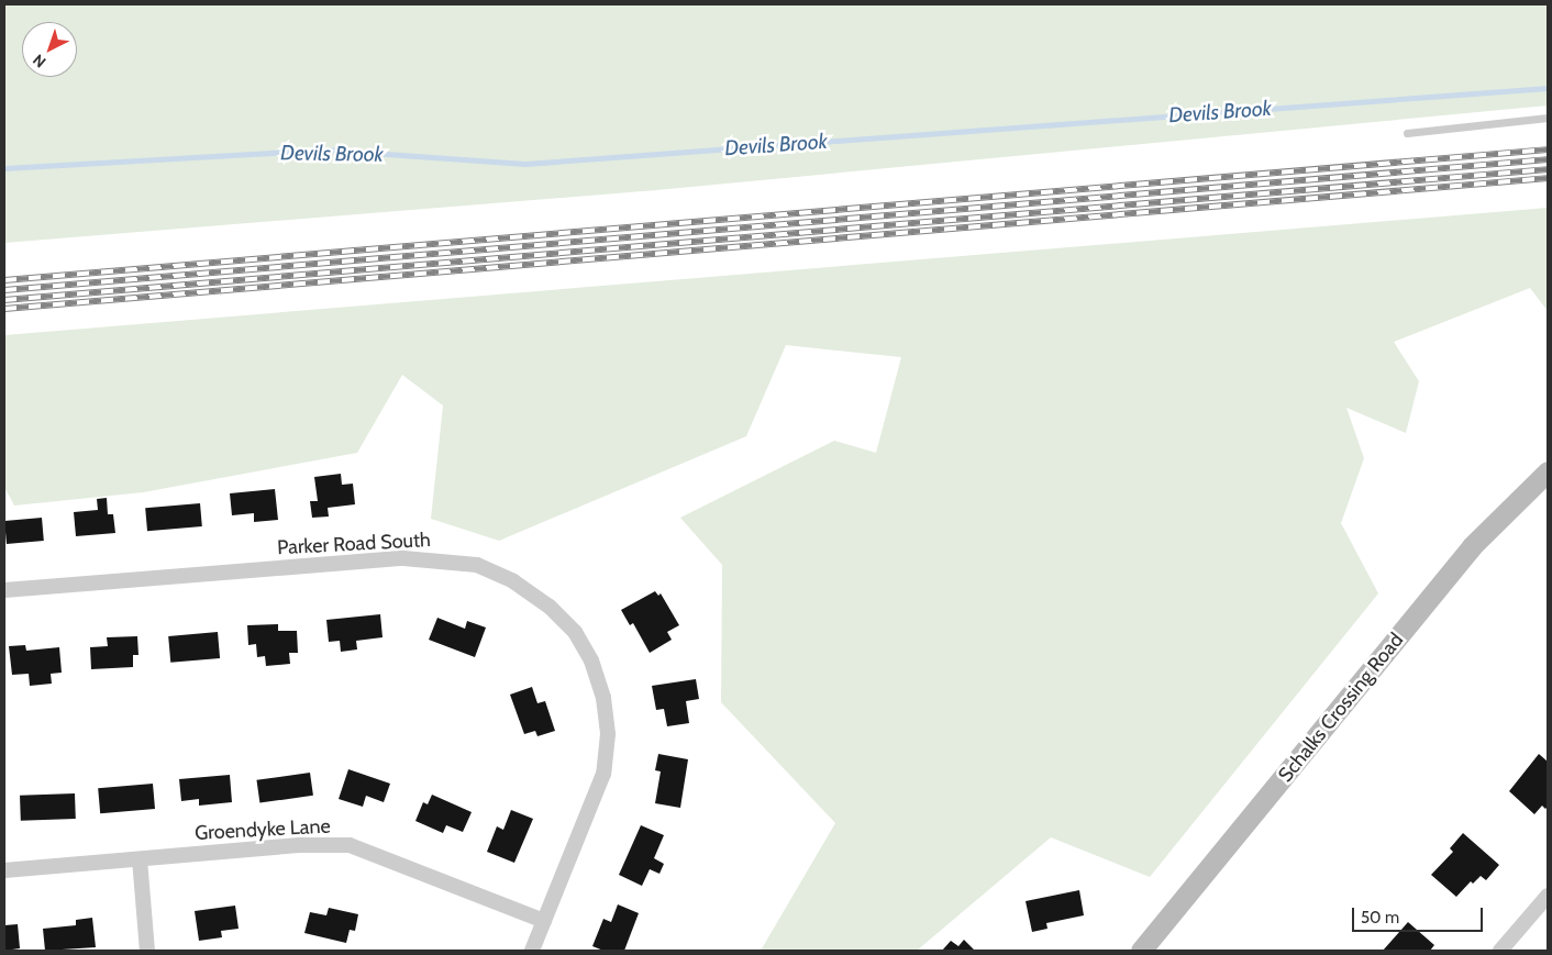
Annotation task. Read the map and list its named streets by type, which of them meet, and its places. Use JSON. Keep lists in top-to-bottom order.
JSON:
{
  "streets": {
    "street": ["Parker Road South", "Schalks Crossing Road", "Groendyke Lane"]
  },
  "crossings": [
    ["Parker Road South", "Groendyke Lane"]
  ],
  "water": ["Devils Brook"],
  "scale_bar": "50 m",
  "north": "bottom left"
}
